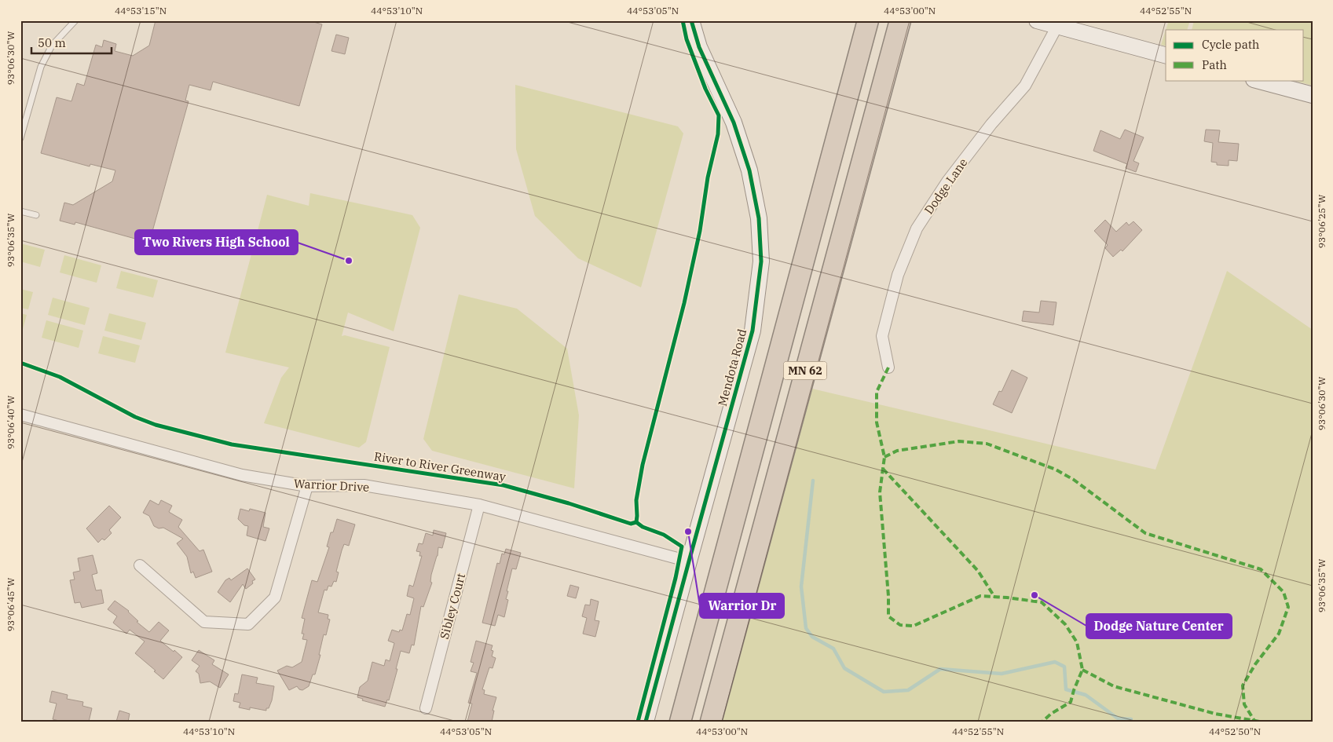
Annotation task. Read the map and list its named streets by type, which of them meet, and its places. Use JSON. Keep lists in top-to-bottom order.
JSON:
{
  "streets": {
    "highway": ["MN 62"],
    "street": [
      "Dodge Lane",
      "Mendota Road",
      "Warrior Drive",
      "Sibley Court"
    ],
    "cycle path": ["River to River Greenway"]
  },
  "crossings": [
    ["Mendota Road", "Warrior Drive"],
    ["Warrior Drive", "Sibley Court"]
  ],
  "places": ["Two Rivers High School", "Warrior Dr", "Dodge Nature Center"],
  "legend": ["Cycle path", "Path"],
  "scale_bar": "50 m",
  "coordinates": [
    "44°53'15\"N",
    "44°53'10\"N",
    "44°53'05\"N",
    "44°53'00\"N",
    "44°52'55\"N",
    "93°06'30\"W",
    "93°06'25\"W",
    "93°06'35\"W",
    "93°06'40\"W",
    "93°06'45\"W",
    "44°52'50\"N"
  ]
}
